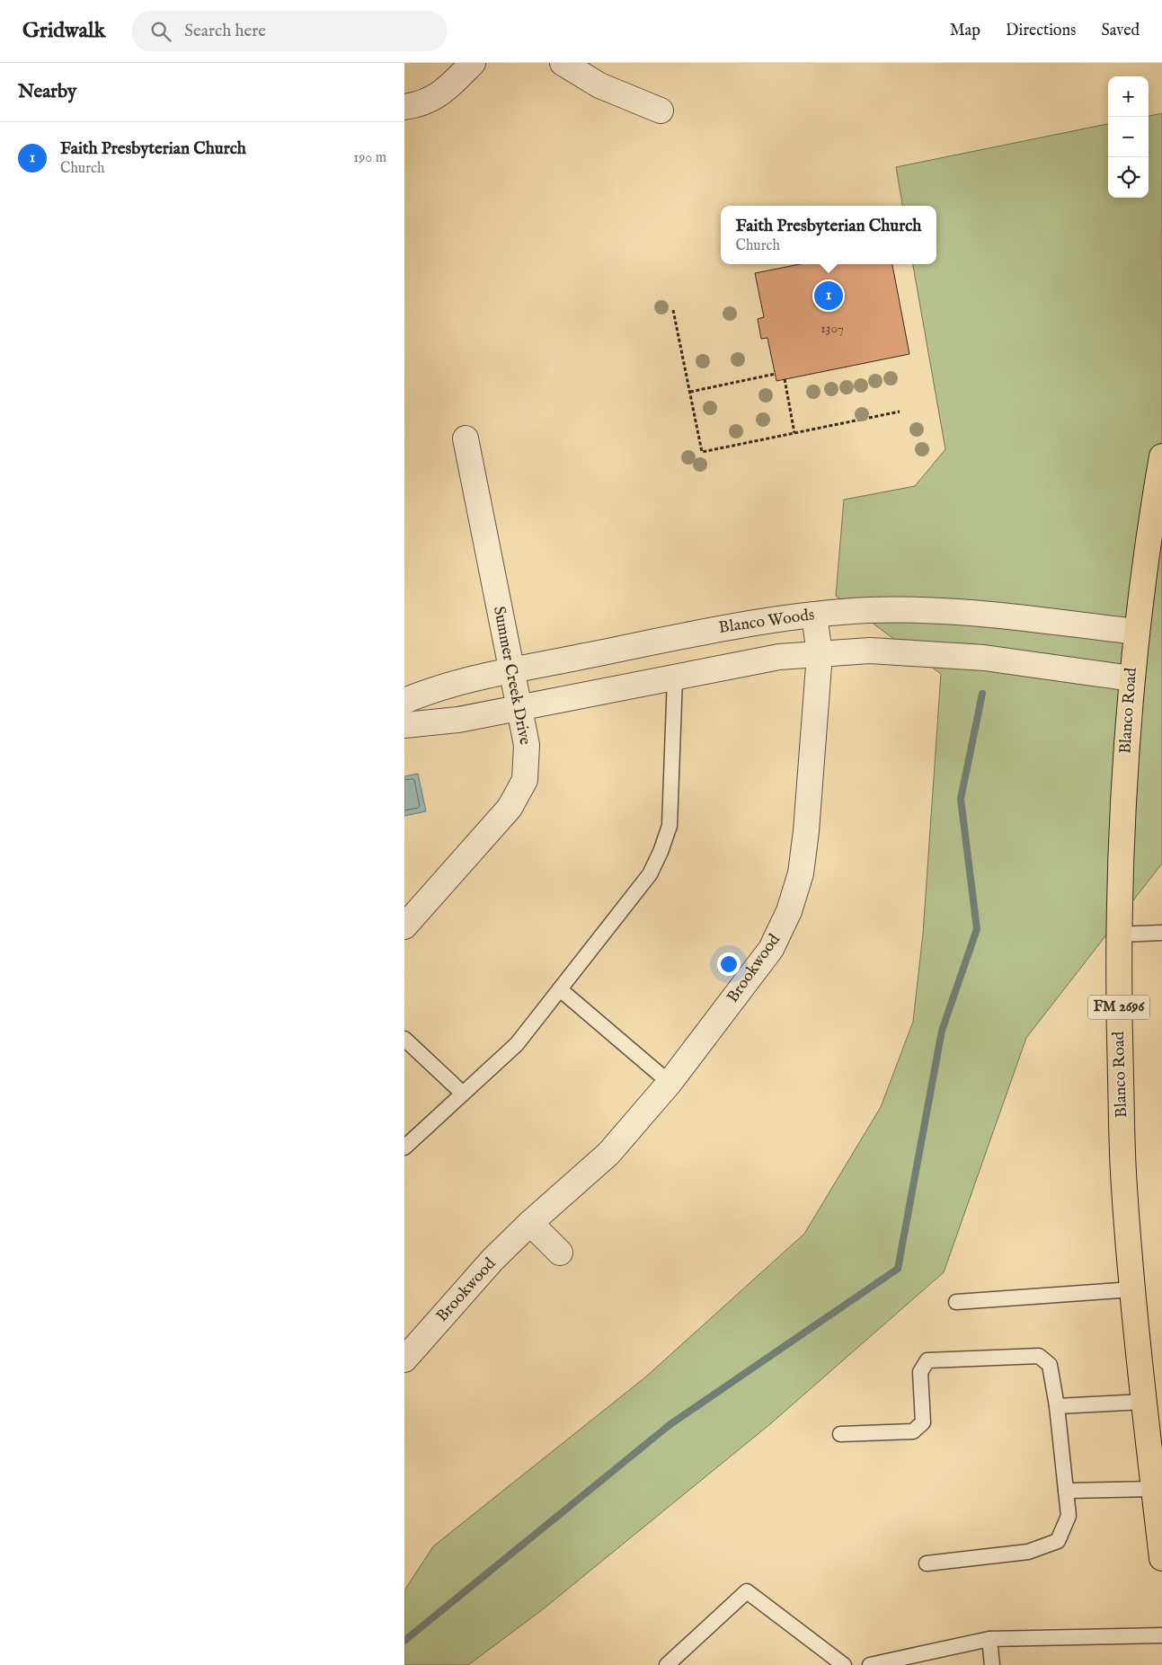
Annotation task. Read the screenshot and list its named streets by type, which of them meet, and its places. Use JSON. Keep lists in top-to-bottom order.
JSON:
{
  "streets": {
    "main road": ["Blanco Road", "FM 2696"],
    "street": ["Blanco Woods", "Summer Creek Drive", "Brookwood"]
  },
  "crossings": [
    ["Blanco Woods", "Summer Creek Drive"],
    ["Blanco Woods", "Blanco Road"],
    ["Blanco Woods", "Brookwood"]
  ],
  "house_numbers": ["1307"],
  "page": {
    "header": "Gridwalk",
    "search": "Search here",
    "nav": ["Map", "Directions", "Saved"],
    "heading": "Nearby",
    "map_buttons": ["+", "−"],
    "list": [
      {
        "mark": "1",
        "name": "Faith Presbyterian Church",
        "note": "Church",
        "value": "190 m"
      }
    ],
    "popup": ["Faith Presbyterian Church", "Church"],
    "pins": "1"
  }
}
